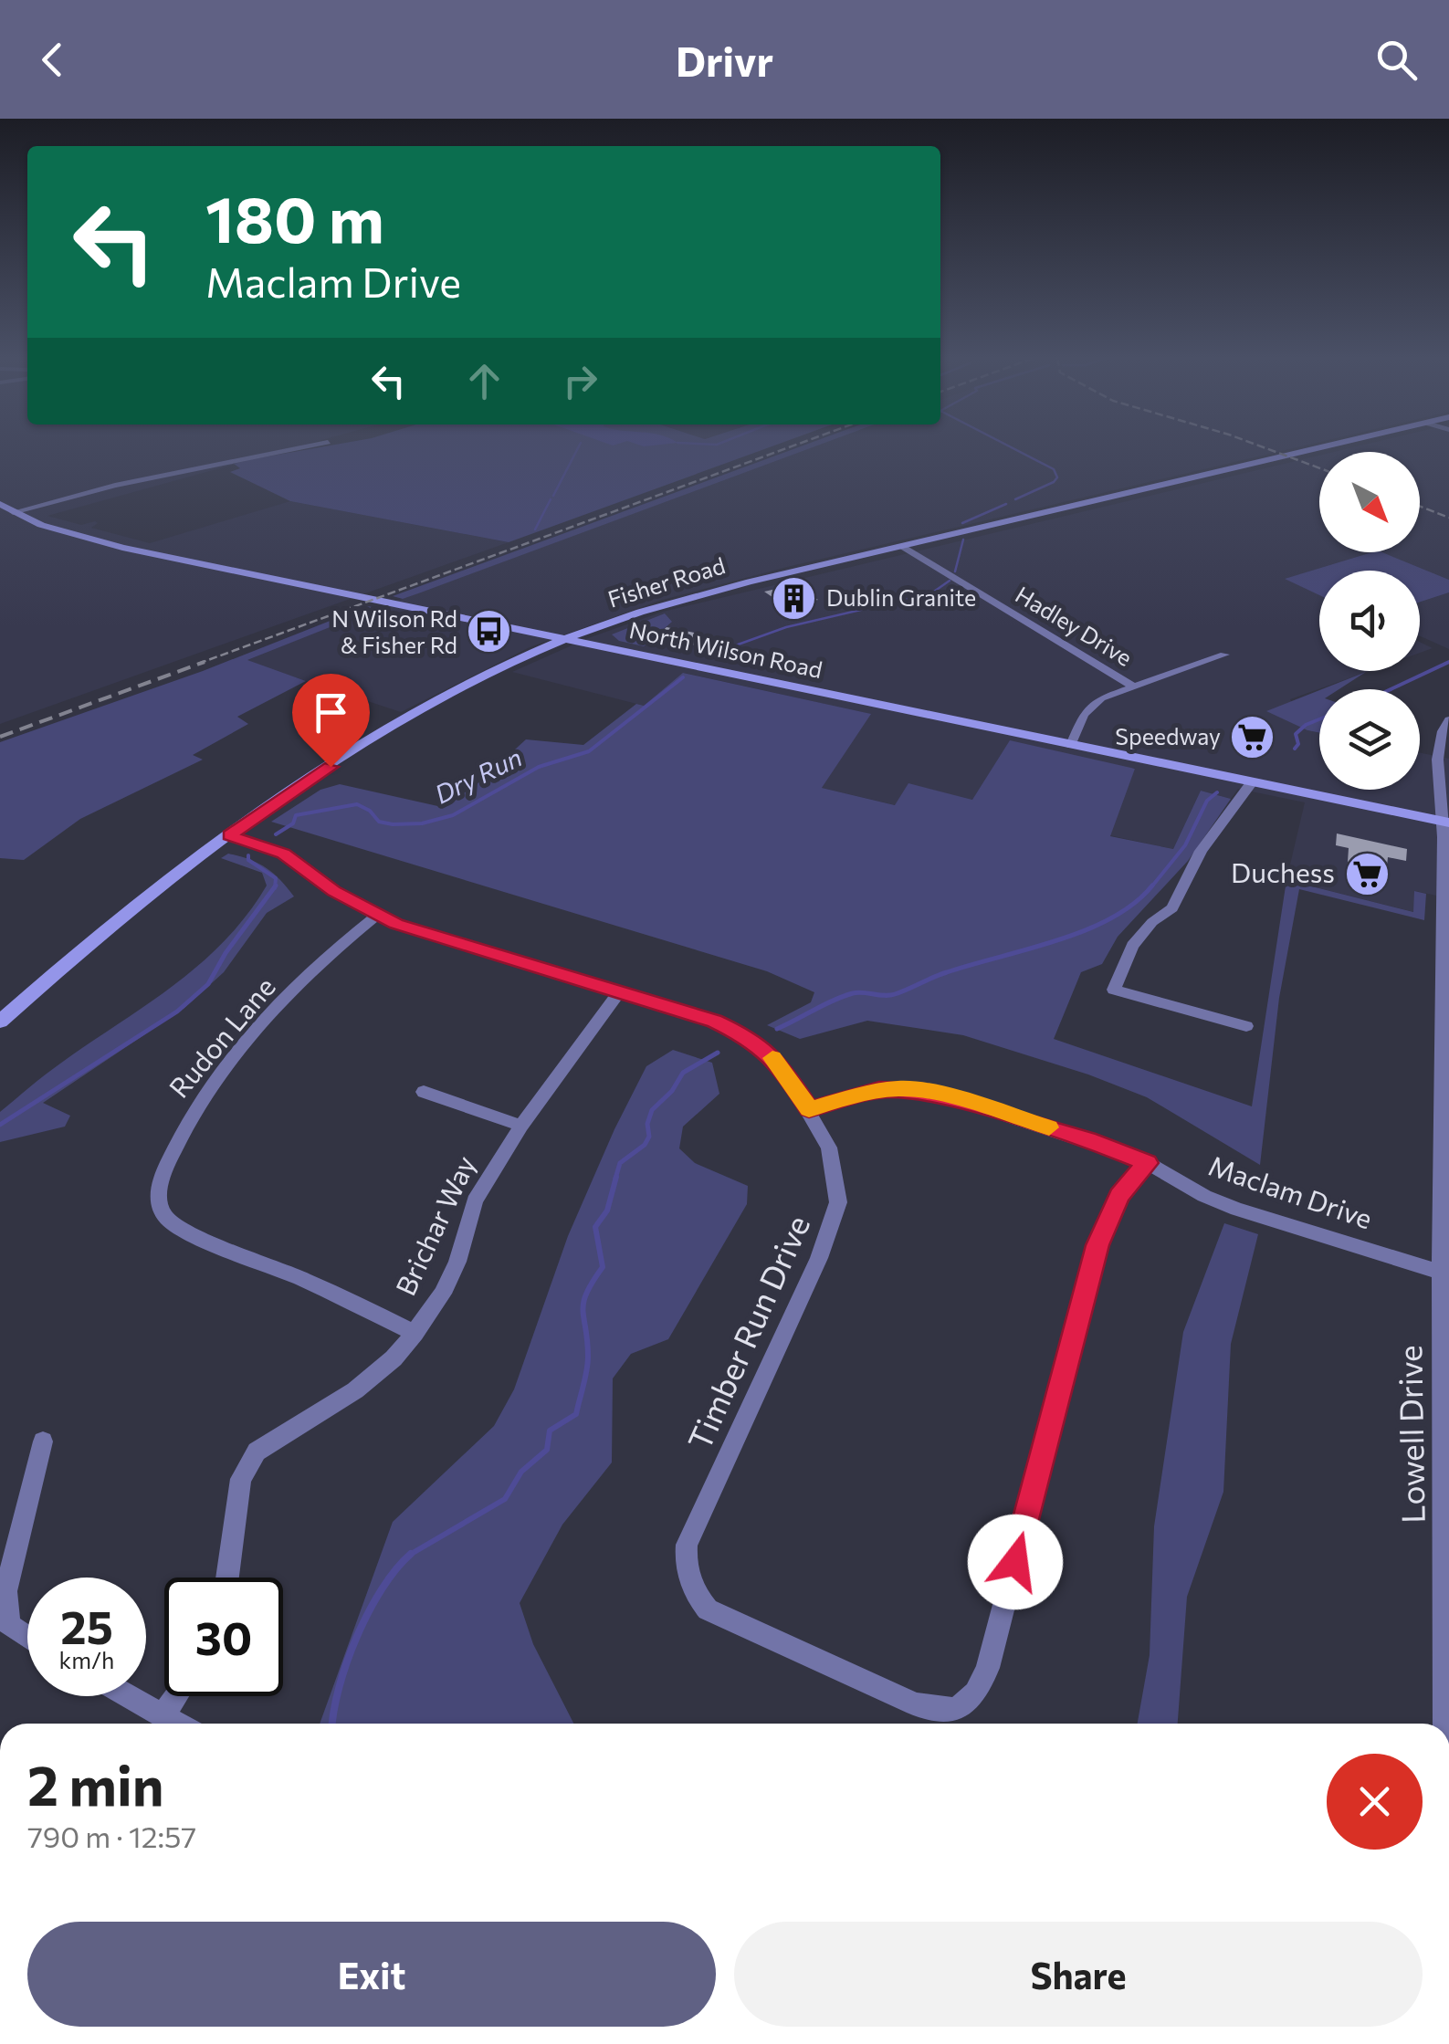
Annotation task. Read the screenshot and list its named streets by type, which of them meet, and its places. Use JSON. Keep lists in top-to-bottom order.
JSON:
{
  "streets": {
    "main road": ["Fisher Road", "North Wilson Road"],
    "street": [
      "Hadley Drive",
      "Rudon Lane",
      "Maclam Drive",
      "Brichar Way",
      "Timber Run Drive",
      "Lowell Drive"
    ]
  },
  "crossings": [
    ["Fisher Road", "Hadley Drive"],
    ["Fisher Road", "North Wilson Road"],
    ["North Wilson Road", "Lowell Drive"],
    ["Rudon Lane", "Brichar Way"],
    ["Maclam Drive", "Timber Run Drive"],
    ["Maclam Drive", "Lowell Drive"]
  ],
  "water": ["Dry Run"],
  "places": {
    "building": ["Dublin Granite"],
    "bus stop": ["N Wilson Rd & Fisher Rd"],
    "supermarket": ["Speedway", "Duchess"]
  },
  "north": "bottom right",
  "page": {
    "header": "Drivr",
    "turn": ["180 m", "Maclam Drive"],
    "speed": "25 km/h",
    "limit": "30",
    "heading": ["2 min", "790 m · 12:57"],
    "buttons": ["Exit", "Share"]
  }
}
